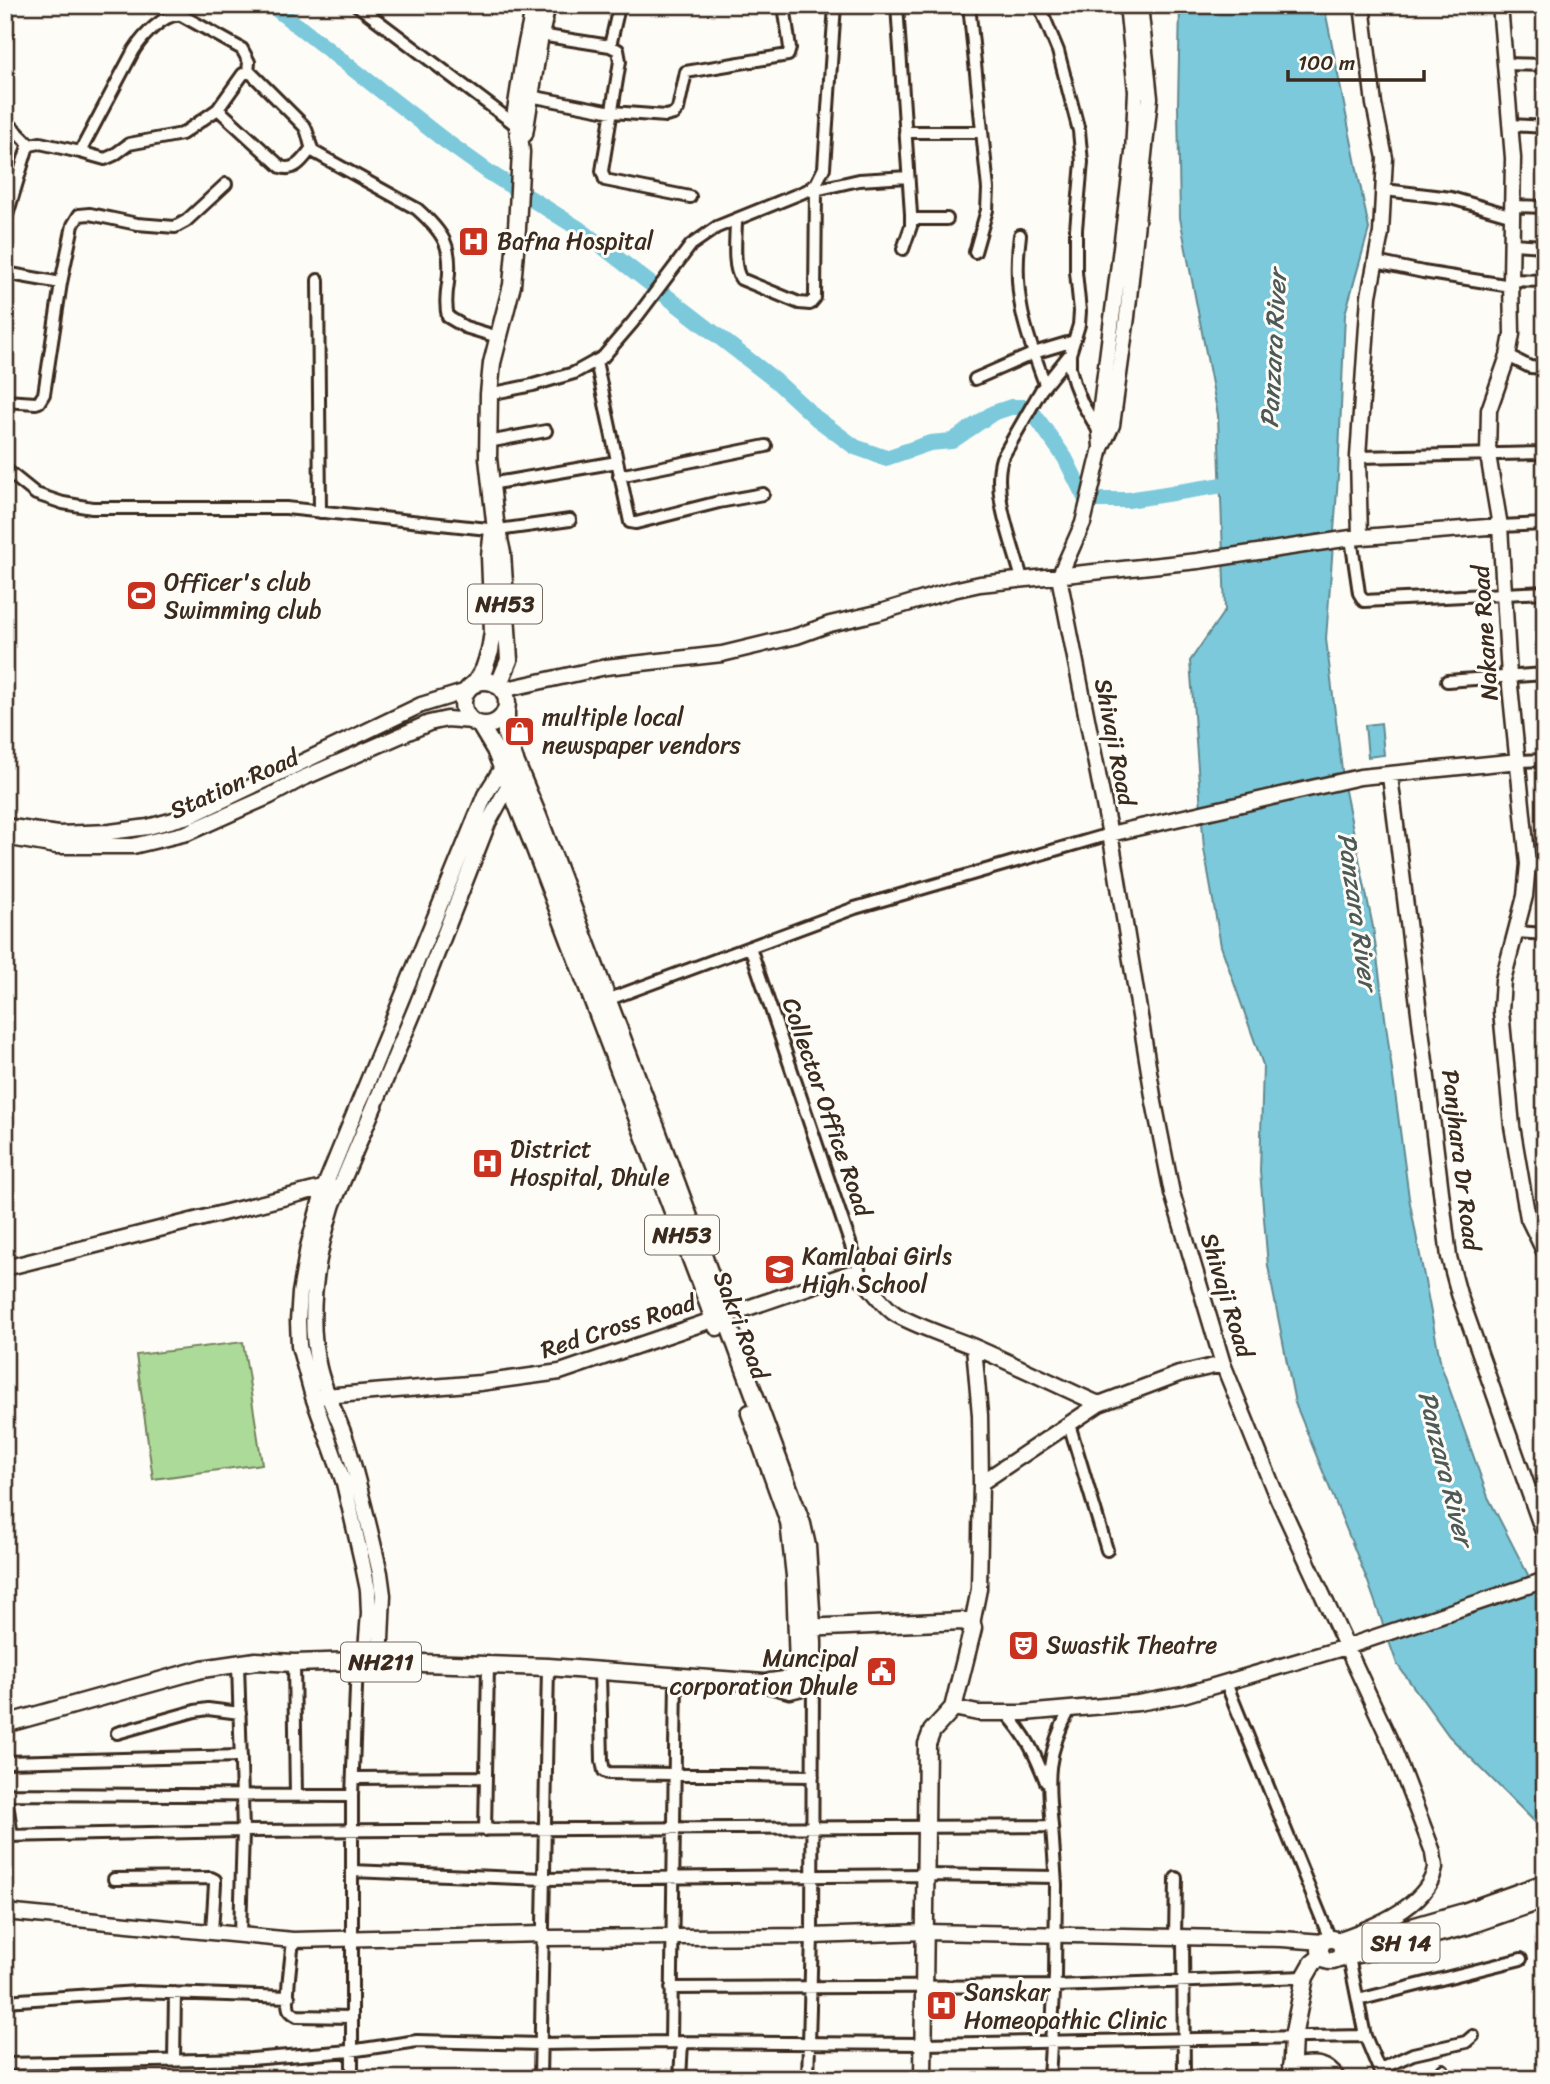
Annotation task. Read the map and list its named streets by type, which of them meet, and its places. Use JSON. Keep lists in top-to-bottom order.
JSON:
{
  "streets": {
    "main road": ["NH53", "NH211", "SH 14"],
    "street": [
      "Nakane Road",
      "Shivaji Road",
      "Station Road",
      "Collector Office Road",
      "Panjhara Dr Road",
      "Red Cross Road"
    ]
  },
  "crossings": [
    ["NH53", "Station Road"],
    ["Shivaji Road", "SH 14"],
    ["Collector Office Road", "Red Cross Road"]
  ],
  "water": ["Panzara River"],
  "places": {
    "hospital": ["Bafna Hospital", "District Hospital, Dhule", "Sanskar Homeopathic Clinic"],
    "sports": ["Officer's club Swimming club"],
    "shop": ["multiple local newspaper vendors"],
    "school or university": ["Kamlabai Girls High School"],
    "theatre": ["Swastik Theatre"],
    "public building": ["Muncipal corporation Dhule"]
  },
  "scale_bar": "100 m"
}
